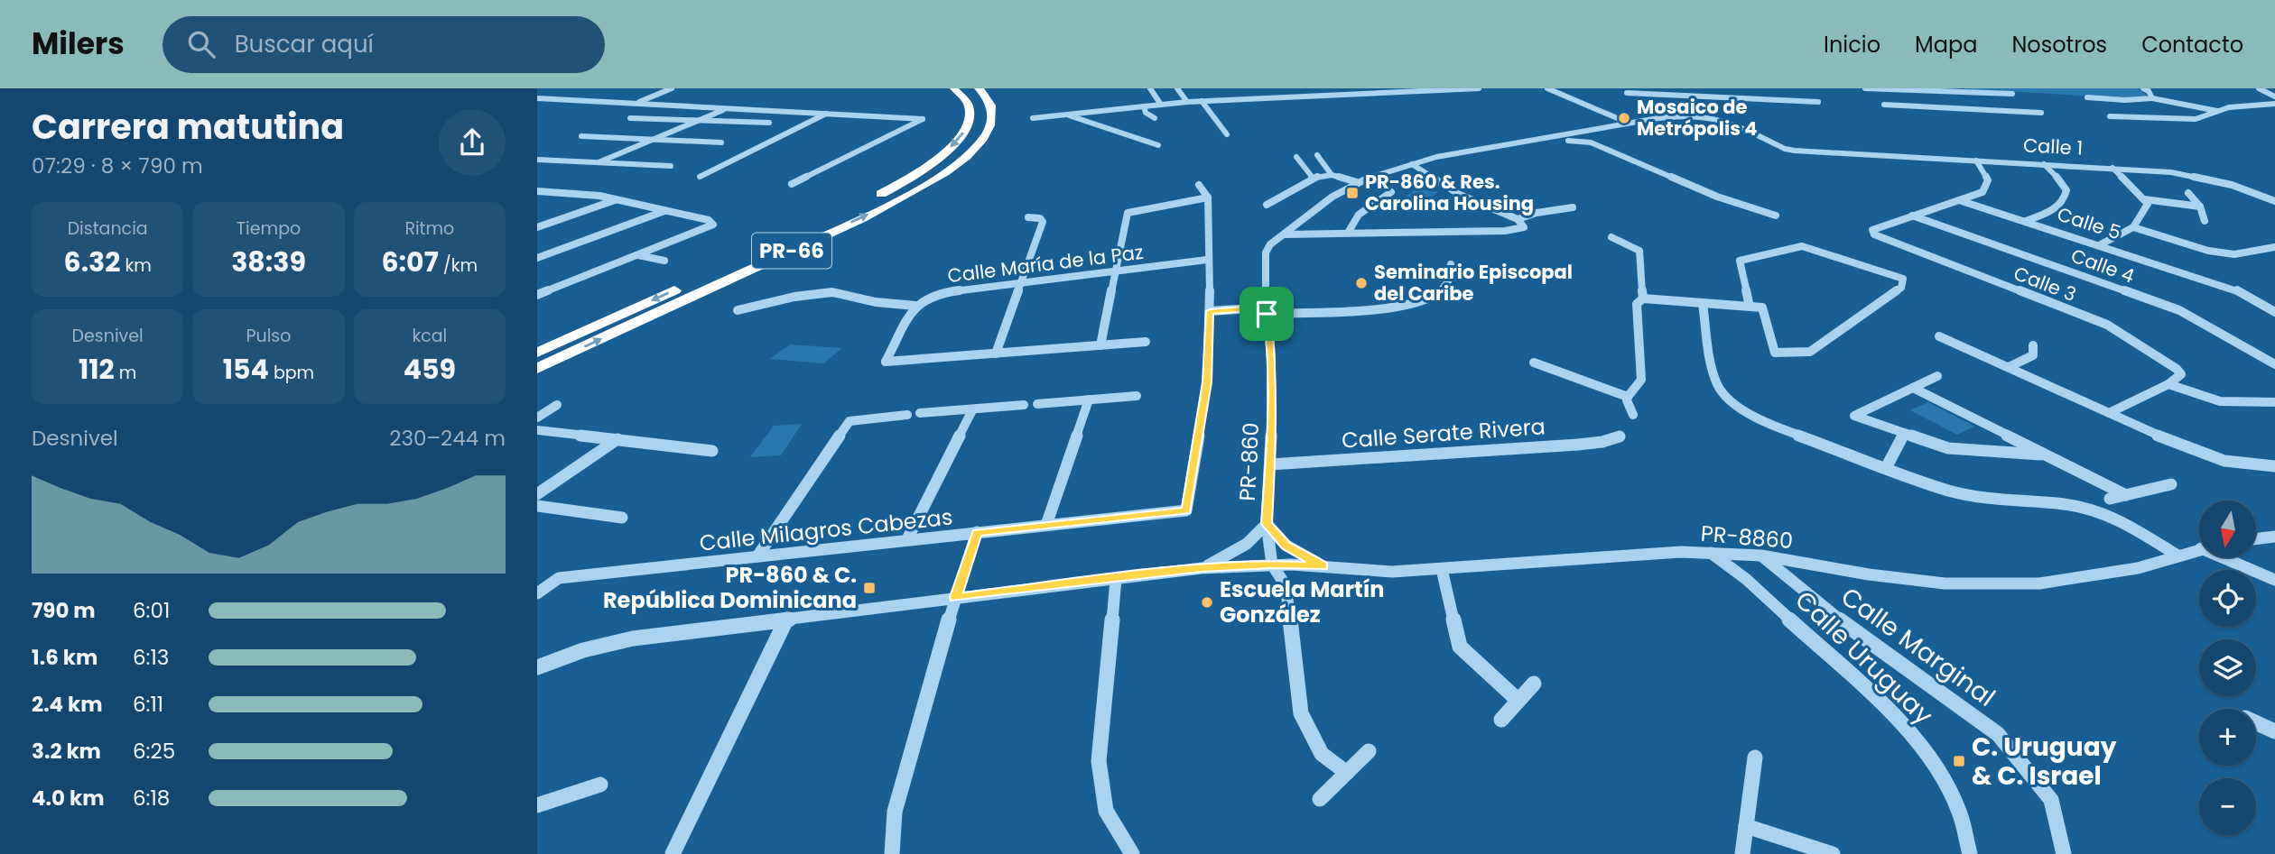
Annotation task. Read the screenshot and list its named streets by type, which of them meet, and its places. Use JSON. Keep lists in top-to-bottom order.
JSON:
{
  "streets": {
    "highway": ["PR-66"],
    "street": [
      "Calle 1",
      "Calle 5",
      "Calle María de la Paz",
      "Calle 4",
      "Calle 3",
      "Calle Serate Rivera",
      "PR-860",
      "Calle Milagros Cabezas",
      "PR-8860",
      "Calle Marginal",
      "Calle Uruguay"
    ]
  },
  "crossings": [
    ["Calle 1", "PR-860"],
    ["Calle 5", "Calle 4"],
    ["Calle María de la Paz", "Calle Milagros Cabezas"],
    ["Calle Serate Rivera", "PR-860"],
    ["PR-860", "PR-8860"],
    ["PR-8860", "Calle Marginal"],
    ["PR-8860", "Calle Uruguay"]
  ],
  "places": {
    "other": ["Mosaico de Metrópolis 4", "Seminario Episcopal del Caribe", "Escuela Martín González"],
    "transit": ["PR-860 & Res. Carolina Housing", "PR-860 & C. República Dominicana", "C. Uruguay & C. Israel"]
  },
  "north": "bottom",
  "page": {
    "header": "Milers",
    "search": "Buscar aquí",
    "nav": [
      "Inicio",
      "Mapa",
      "Nosotros",
      "Contacto"
    ],
    "heading": ["Carrera matutina", "07:29 · 8 × 790 m"],
    "stats": [
      ["Distancia", "6.32 km"],
      ["Tiempo", "38:39"],
      ["Ritmo", "6:07 /km"],
      ["Desnivel", "112 m"],
      ["Pulso", "154 bpm"],
      ["kcal", "459"]
    ],
    "chart": ["Desnivel", "230–244 m"],
    "map_buttons": ["+", "−"],
    "list": [
      {
        "name": "790 m",
        "note": "6:01"
      },
      {
        "name": "1.6 km",
        "note": "6:13"
      },
      {
        "name": "2.4 km",
        "note": "6:11"
      },
      {
        "name": "3.2 km",
        "note": "6:25"
      },
      {
        "name": "4.0 km",
        "note": "6:18"
      }
    ]
  }
}
